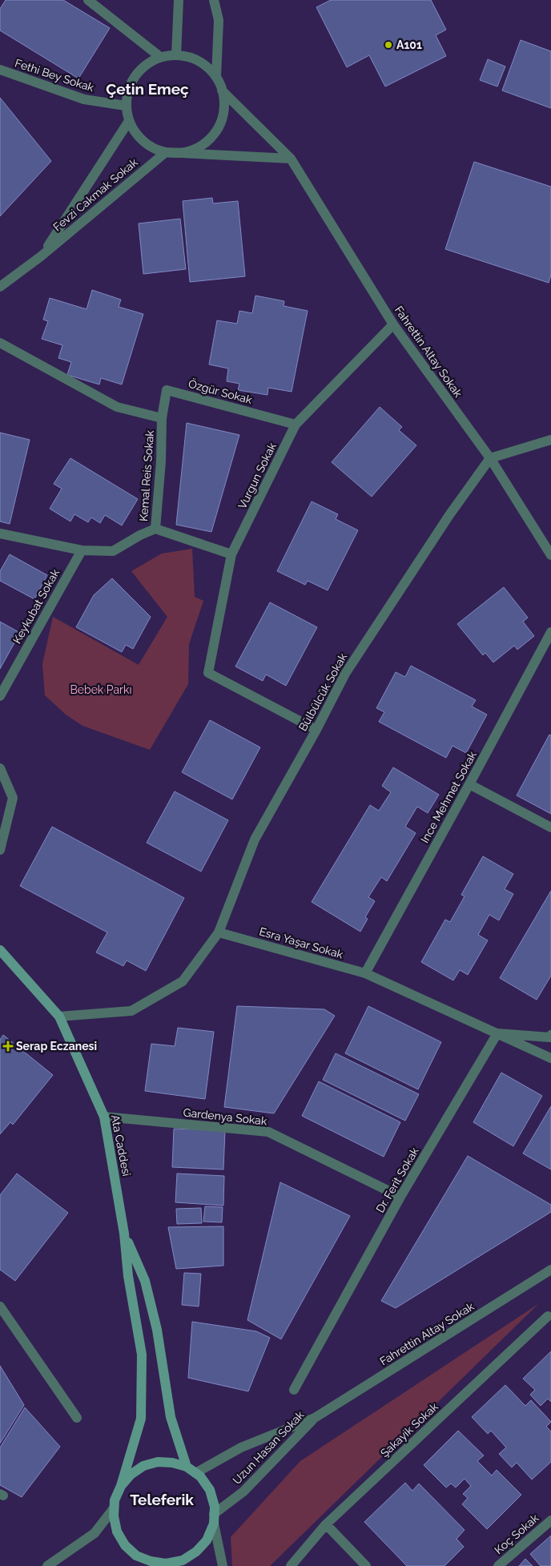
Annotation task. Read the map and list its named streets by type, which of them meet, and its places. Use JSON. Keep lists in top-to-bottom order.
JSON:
{
  "streets": {
    "main road": ["Ata Caddesi"],
    "street": [
      "Fethi Bey Sokak",
      "Fevzi Cakmak Sokak",
      "Fahrettin Altay Sokak",
      "Özgür Sokak",
      "Kemal Reis Sokak",
      "Vurgun Sokak",
      "Keykubat Sokak",
      "Bülbülcük Sokak",
      "Ince Mehmet Sokak",
      "Esra Yaşar Sokak",
      "Gardenya Sokak",
      "Dr. Ferit Sokak",
      "Şakayik Sokak",
      "Uzun Hasan Sokak",
      "Koç Sokak"
    ]
  },
  "crossings": [
    ["Fethi Bey Sokak", "Fevzi Cakmak Sokak"],
    ["Fethi Bey Sokak", "Fahrettin Altay Sokak"],
    ["Fevzi Cakmak Sokak", "Fahrettin Altay Sokak"],
    ["Fahrettin Altay Sokak", "Vurgun Sokak"],
    ["Fahrettin Altay Sokak", "Bülbülcük Sokak"],
    ["Fahrettin Altay Sokak", "Uzun Hasan Sokak"],
    ["Özgür Sokak", "Kemal Reis Sokak"],
    ["Özgür Sokak", "Vurgun Sokak"],
    ["Kemal Reis Sokak", "Keykubat Sokak"],
    ["Vurgun Sokak", "Bülbülcük Sokak"],
    ["Bülbülcük Sokak", "Esra Yaşar Sokak"],
    ["Ince Mehmet Sokak", "Esra Yaşar Sokak"],
    ["Esra Yaşar Sokak", "Dr. Ferit Sokak"],
    ["Gardenya Sokak", "Ata Caddesi"],
    ["Gardenya Sokak", "Dr. Ferit Sokak"],
    ["Ata Caddesi", "Uzun Hasan Sokak"]
  ],
  "districts": ["Çetin Emeç", "Teleferik"],
  "parks": ["Bebek Parkı"],
  "places": {
    "other": ["A101"],
    "health": ["Serap Eczanesi"]
  }
}
